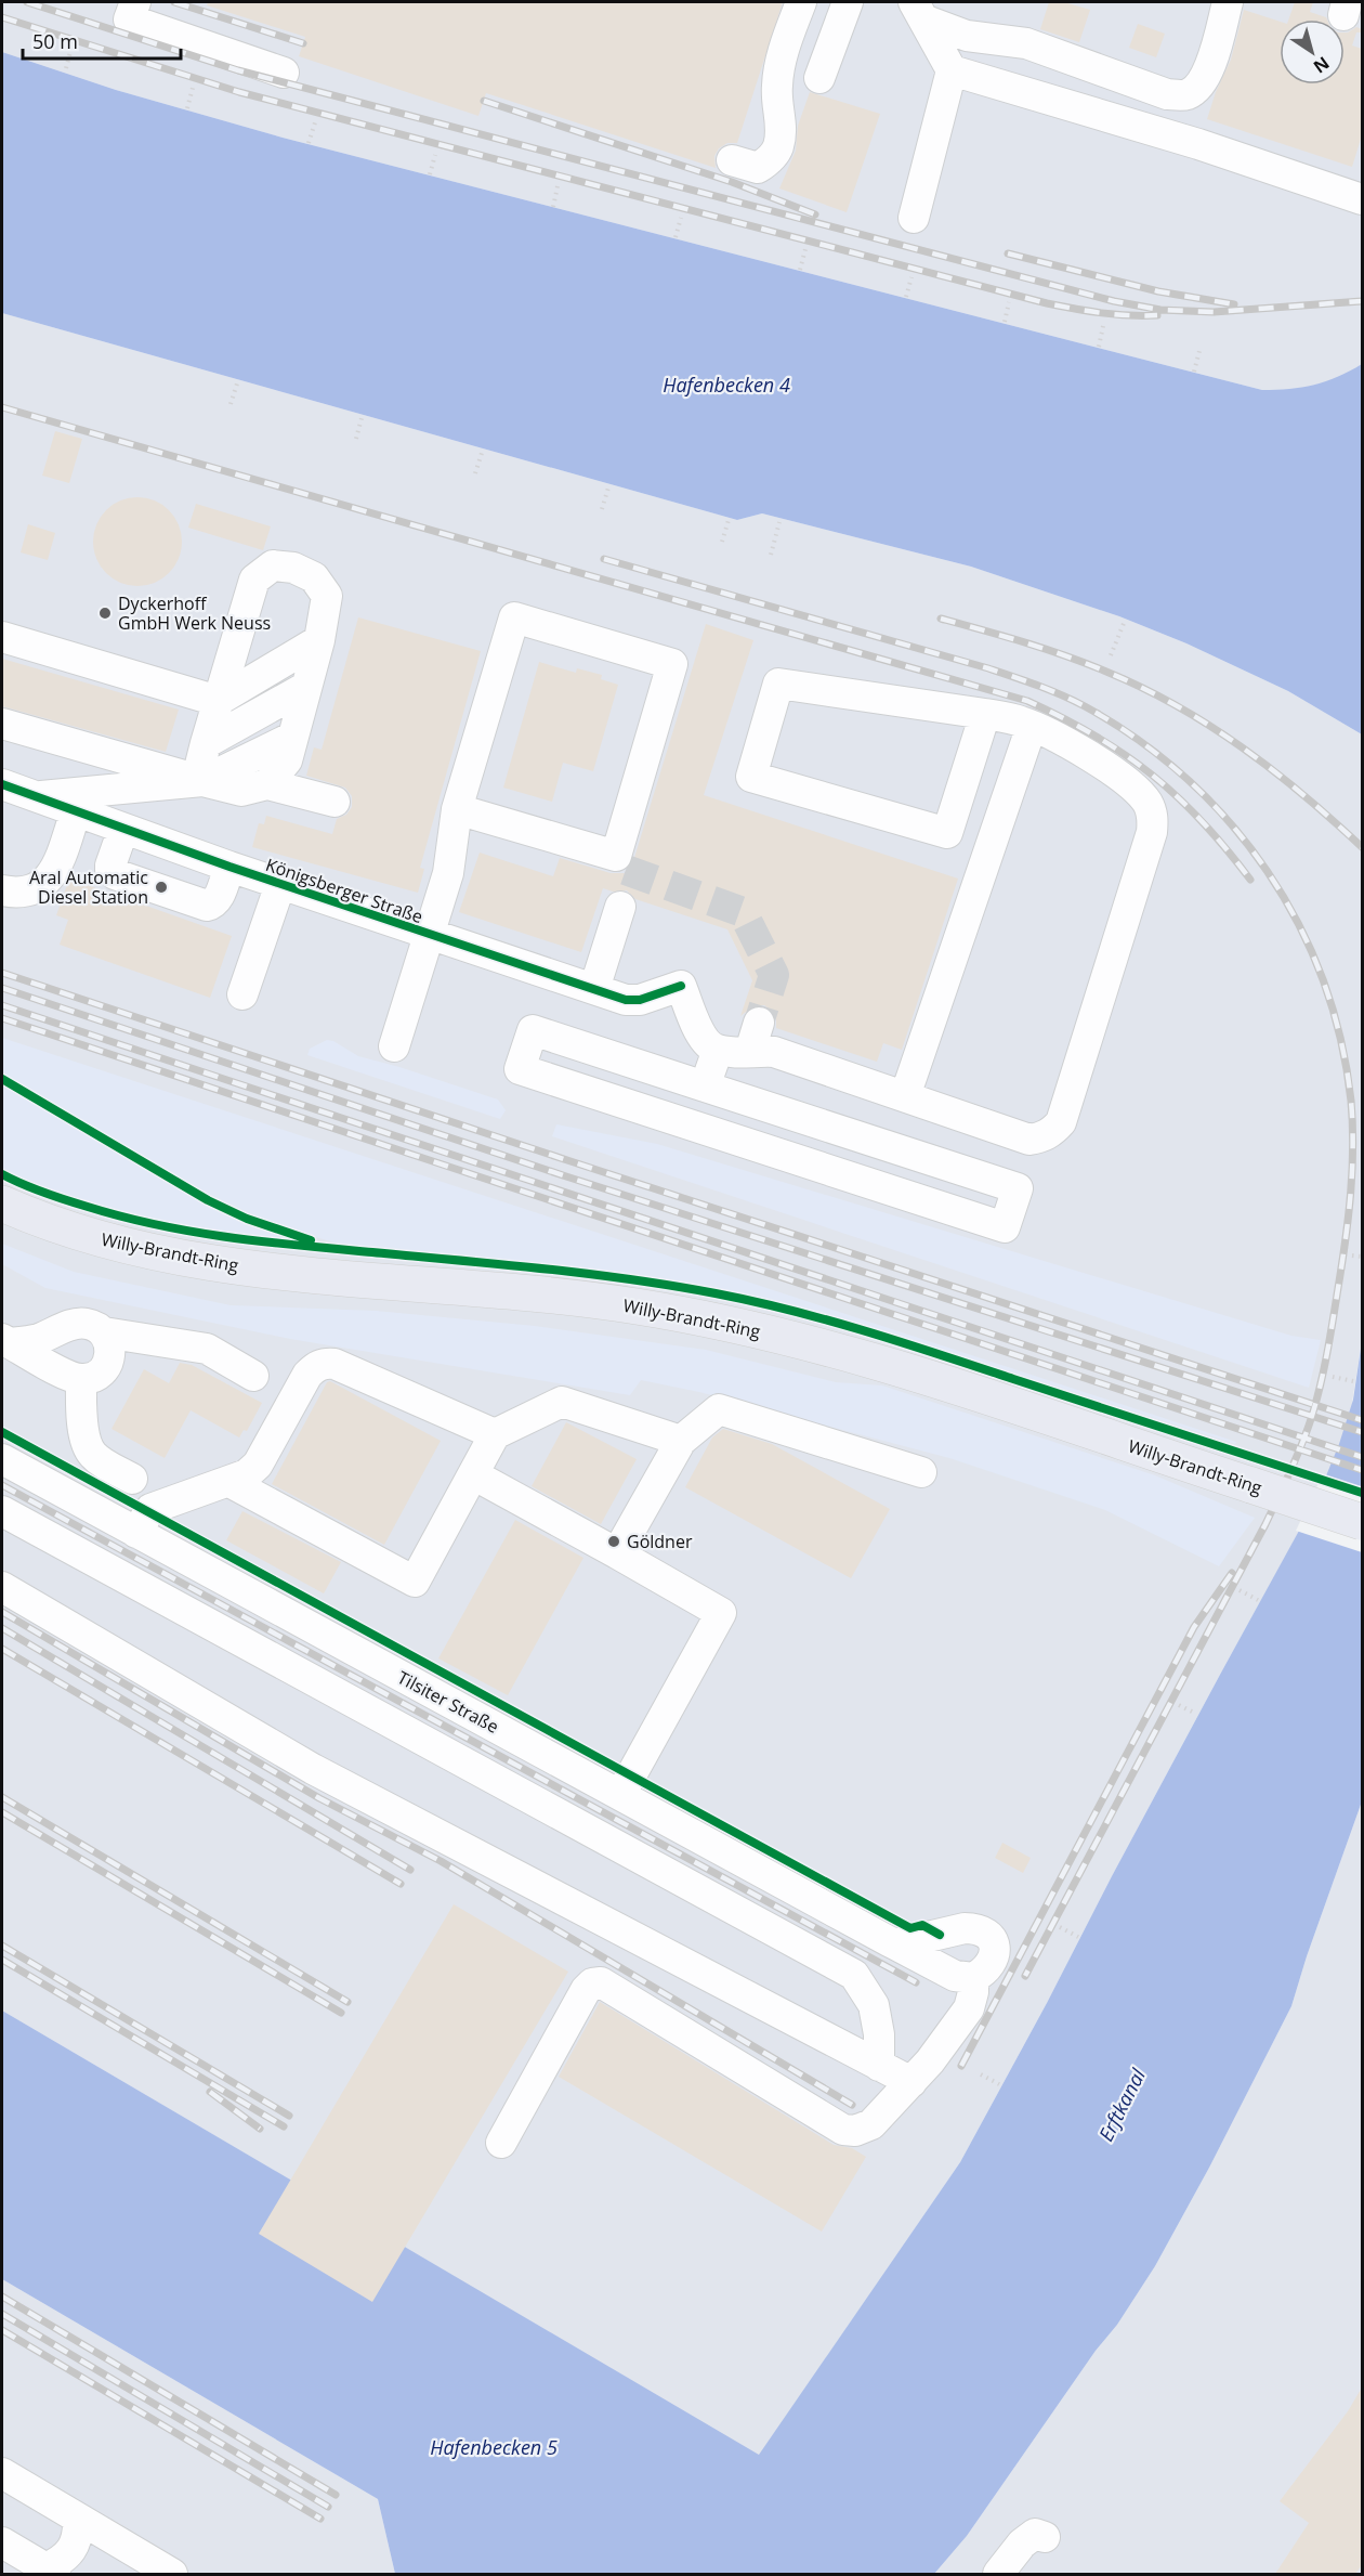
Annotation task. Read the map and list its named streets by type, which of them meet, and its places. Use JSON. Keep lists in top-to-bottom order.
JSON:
{
  "streets": {
    "main road": ["Willy-Brandt-Ring"],
    "street": ["Königsberger Straße", "Tilsiter Straße"]
  },
  "water": ["Hafenbecken 4", "Erftkanal", "Hafenbecken 5"],
  "places": ["Dyckerhoff GmbH Werk Neuss", "Aral Automatic Diesel Station", "Göldner"],
  "scale_bar": "50 m",
  "north": "bottom right"
}
